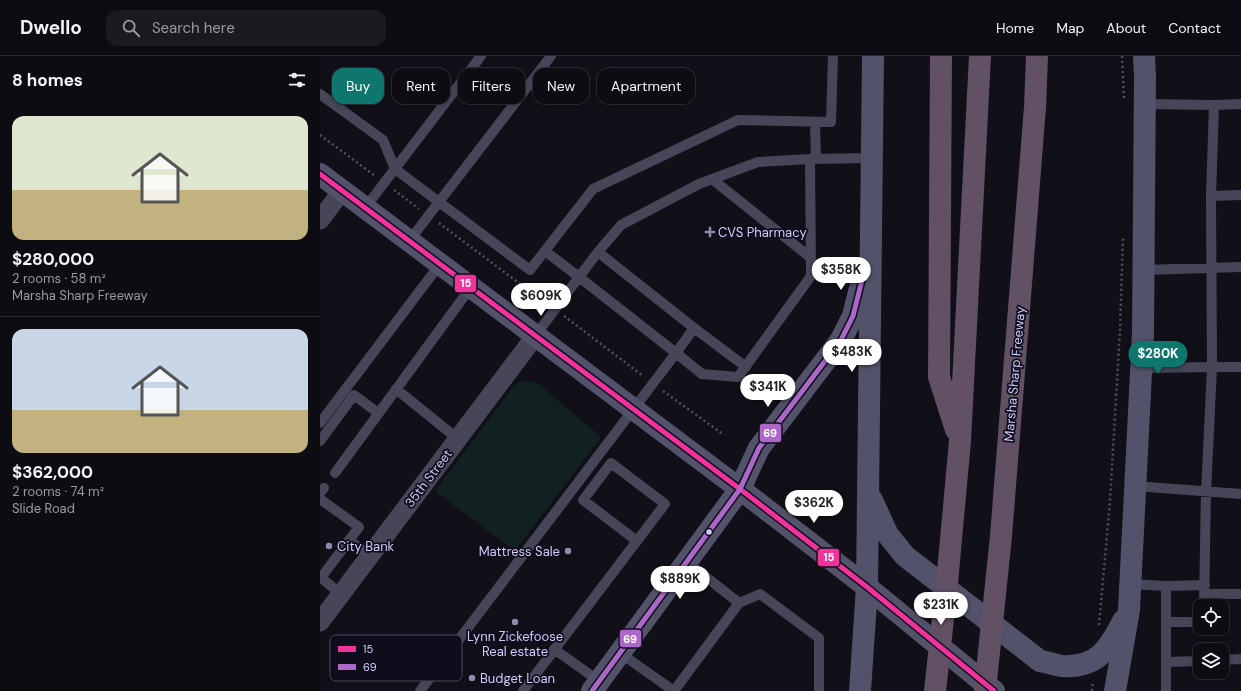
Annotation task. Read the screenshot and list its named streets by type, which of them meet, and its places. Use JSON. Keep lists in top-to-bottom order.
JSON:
{
  "streets": {
    "highway": ["Marsha Sharp Freeway"],
    "street": ["35th Street"]
  },
  "places": {
    "health": ["CVS Pharmacy"],
    "other": [
      "City Bank",
      "Mattress Sale",
      "Lynn Zickefoose Real estate",
      "Budget Loan"
    ]
  },
  "lines": ["transit line 15", "transit line 69"],
  "legend": ["15", "69"],
  "page": {
    "header": "Dwello",
    "search": "Search here",
    "nav": [
      "Home",
      "Map",
      "About",
      "Contact"
    ],
    "heading": "8 homes",
    "chip": [
      "Buy",
      "Rent",
      "Filters",
      "New",
      "Apartment"
    ],
    "list": [
      {
        "name": "$280,000",
        "note": "2 rooms · 58 m² · Marsha Sharp Freeway"
      },
      {
        "name": "$362,000",
        "note": "2 rooms · 74 m² · Slide Road"
      }
    ],
    "price": [
      "$358K",
      "$609K",
      "$483K",
      "$280K",
      "$341K",
      "$362K",
      "$889K",
      "$231K"
    ]
  }
}
